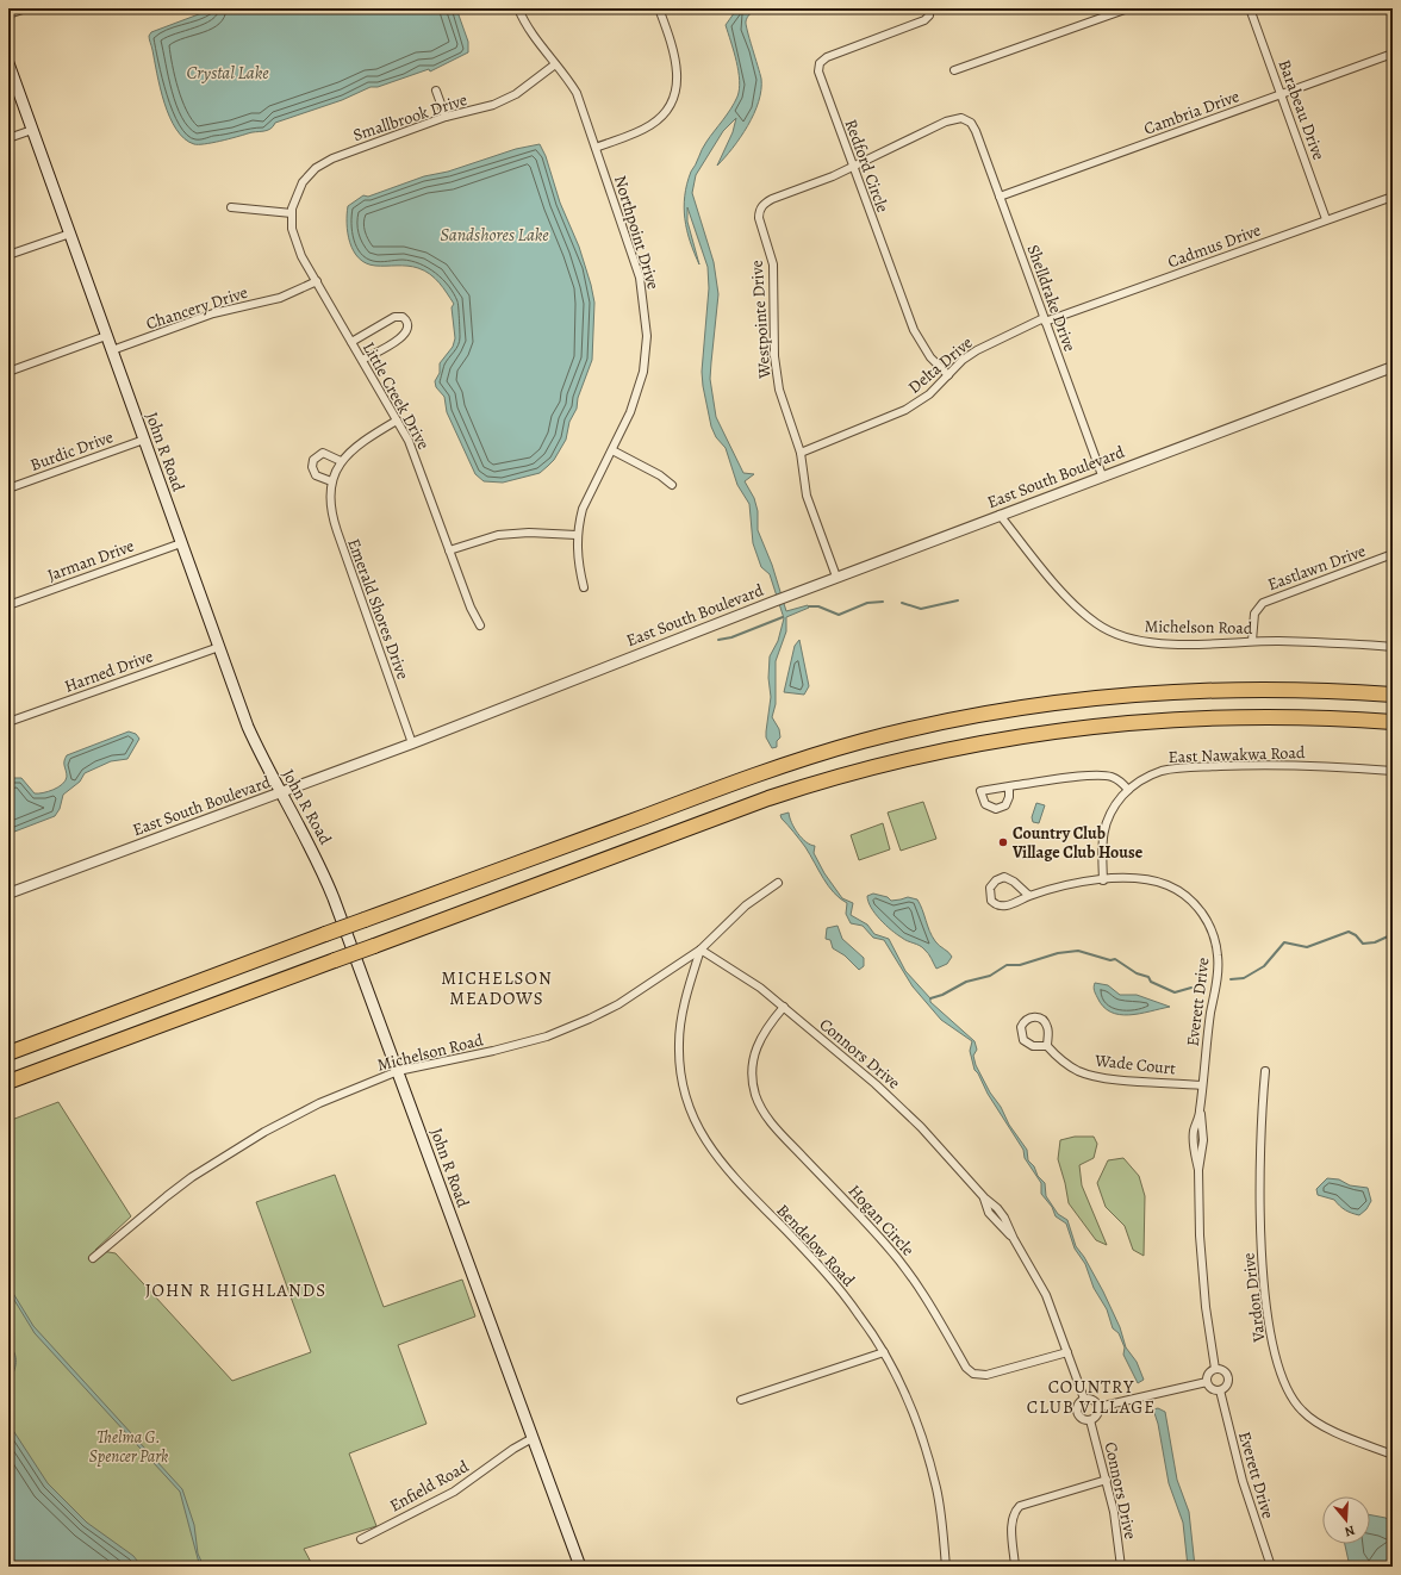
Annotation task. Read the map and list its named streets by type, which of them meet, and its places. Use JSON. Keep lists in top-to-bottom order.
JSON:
{
  "streets": {
    "main road": ["John R Road"],
    "street": [
      "Barabeau Drive",
      "Cambria Drive",
      "Smallbrook Drive",
      "Redford Circle",
      "Northpoint Drive",
      "Cadmus Drive",
      "Shelldrake Drive",
      "Chancery Drive",
      "Westpointe Drive",
      "Delta Drive",
      "Little Creek Drive",
      "Burdic Drive",
      "East South Boulevard",
      "Jarman Drive",
      "Eastlawn Drive",
      "Emerald Shores Drive",
      "Michelson Road",
      "Harned Drive",
      "East Nawakwa Road",
      "Everett Drive",
      "Connors Drive",
      "Wade Court",
      "Hogan Circle",
      "Bendelow Road",
      "Vardon Drive",
      "Enfield Road"
    ]
  },
  "crossings": [
    ["Barabeau Drive", "Cambria Drive"],
    ["Barabeau Drive", "Cadmus Drive"],
    ["Cambria Drive", "Shelldrake Drive"],
    ["Smallbrook Drive", "Northpoint Drive"],
    ["Smallbrook Drive", "Little Creek Drive"],
    ["Redford Circle", "Westpointe Drive"],
    ["Redford Circle", "Delta Drive"],
    ["Cadmus Drive", "Shelldrake Drive"],
    ["Cadmus Drive", "Delta Drive"],
    ["Shelldrake Drive", "Westpointe Drive"],
    ["Shelldrake Drive", "Delta Drive"],
    ["Shelldrake Drive", "East South Boulevard"],
    ["Chancery Drive", "Little Creek Drive"],
    ["Chancery Drive", "John R Road"],
    ["Westpointe Drive", "Delta Drive"],
    ["Westpointe Drive", "East South Boulevard"],
    ["Little Creek Drive", "Emerald Shores Drive"],
    ["Burdic Drive", "John R Road"],
    ["John R Road", "East South Boulevard"],
    ["John R Road", "Jarman Drive"],
    ["John R Road", "Michelson Road"],
    ["John R Road", "Harned Drive"],
    ["John R Road", "Enfield Road"],
    ["East South Boulevard", "Emerald Shores Drive"],
    ["East South Boulevard", "Michelson Road"],
    ["Eastlawn Drive", "Michelson Road"],
    ["Michelson Road", "Connors Drive"],
    ["Michelson Road", "Bendelow Road"],
    ["East Nawakwa Road", "Everett Drive"],
    ["Everett Drive", "Wade Court"],
    ["Connors Drive", "Hogan Circle"],
    ["Connors Drive", "Bendelow Road"]
  ],
  "districts": ["MICHELSON MEADOWS", "JOHN R HIGHLANDS", "COUNTRY CLUB VILLAGE"],
  "water": ["Crystal Lake", "Sandshores Lake"],
  "parks": ["Thelma G. Spencer Park"],
  "places": ["Country Club Village Club House"],
  "north": "bottom"
}
